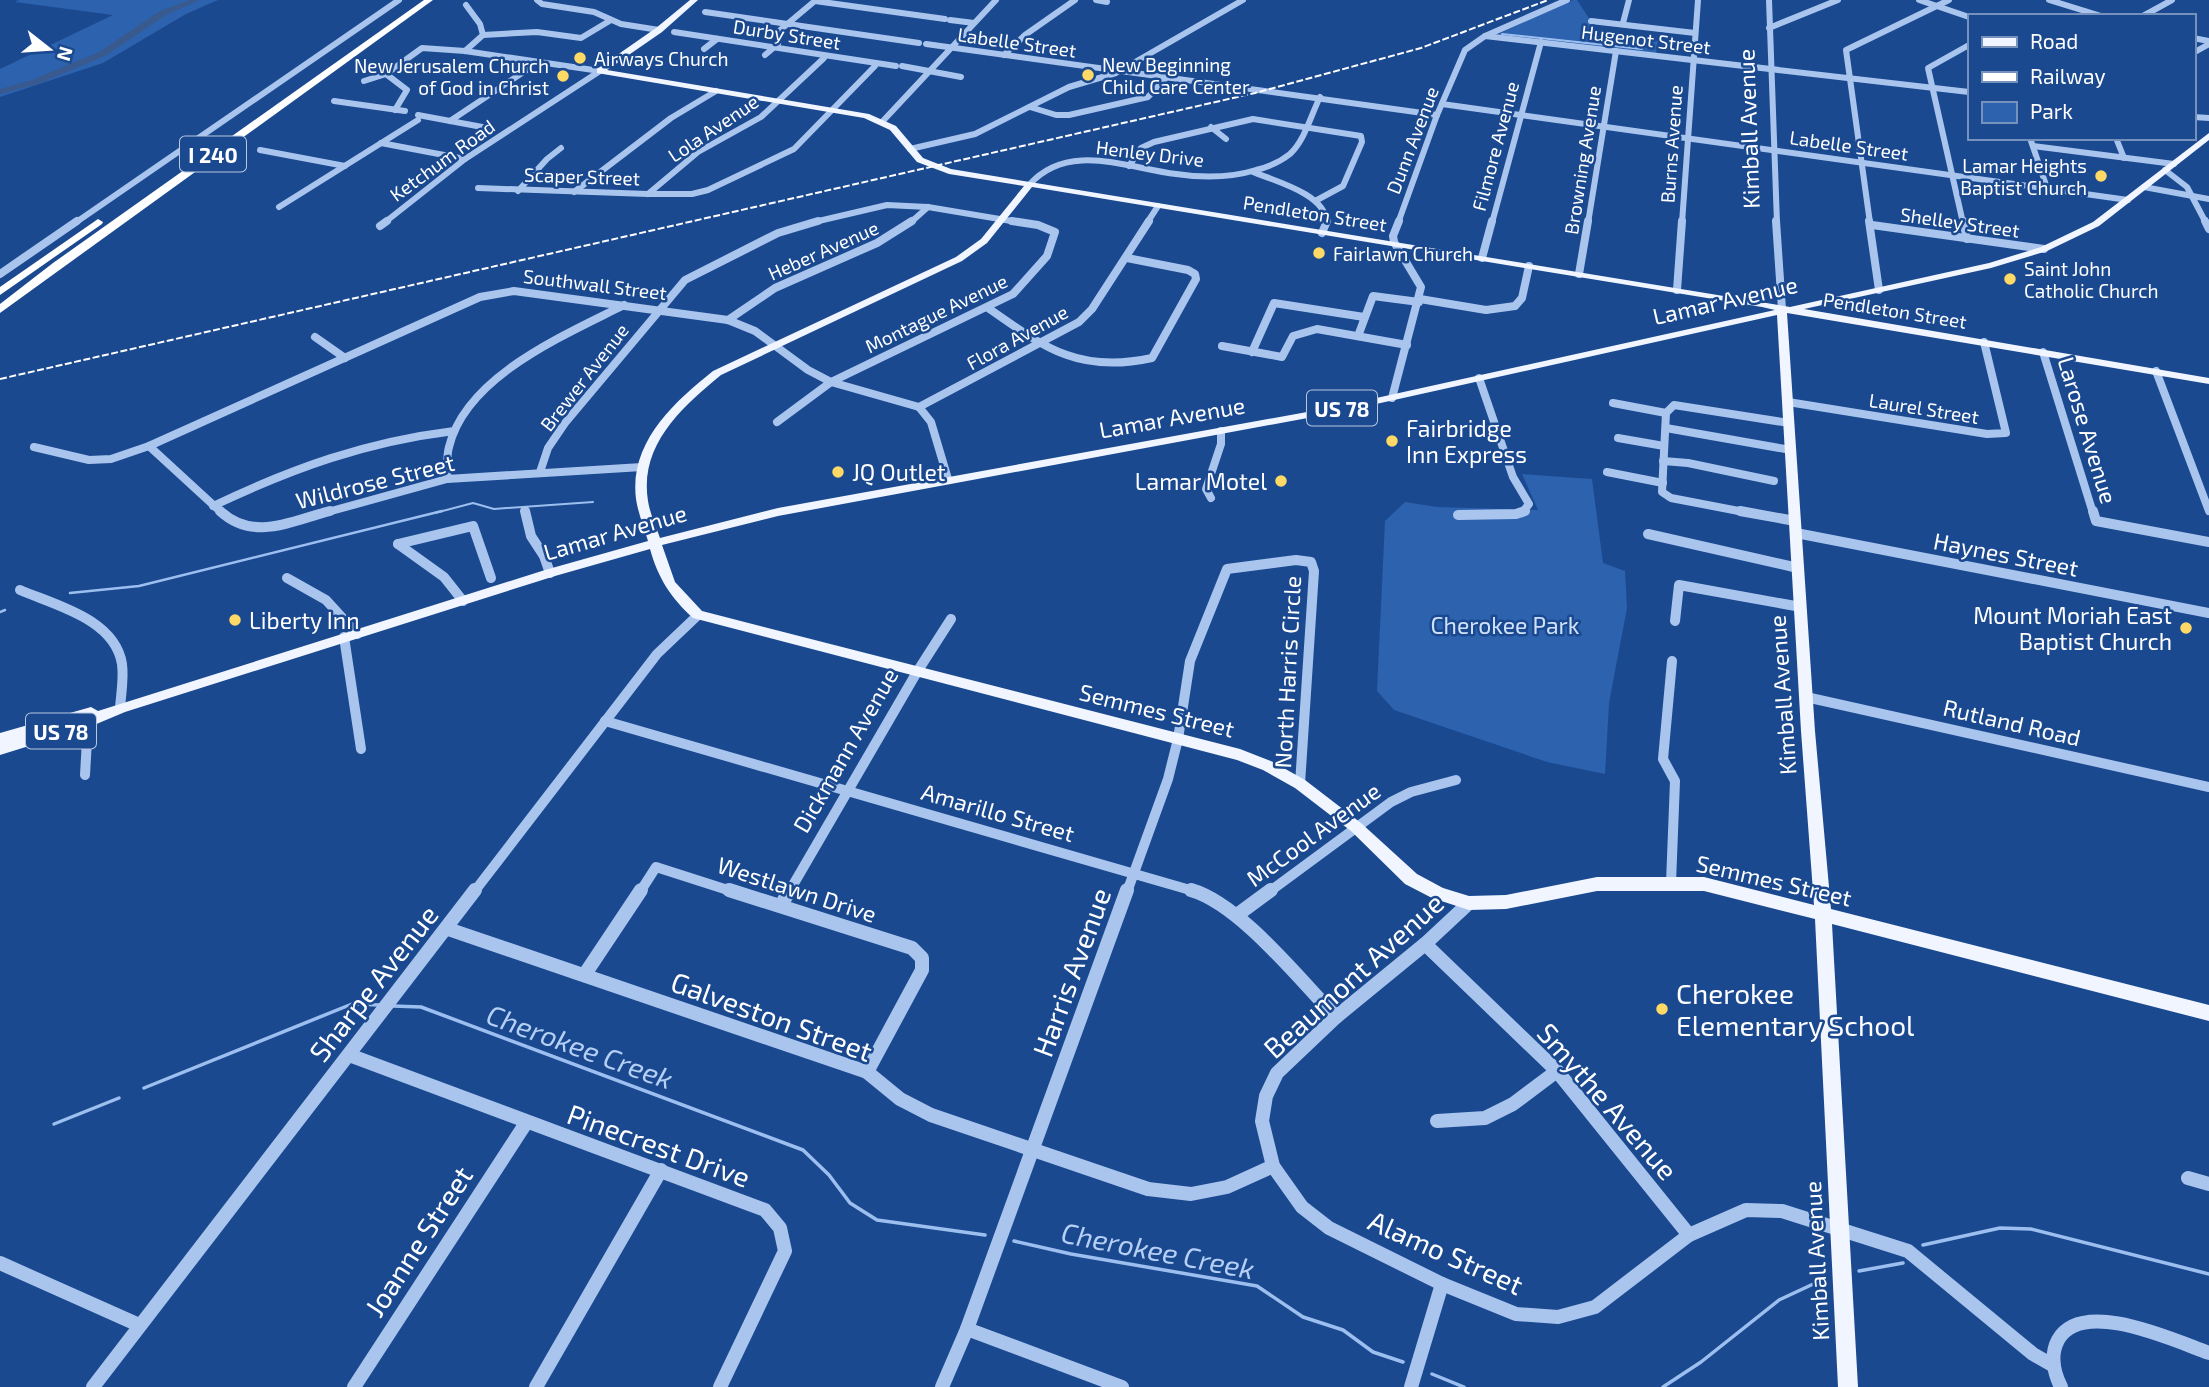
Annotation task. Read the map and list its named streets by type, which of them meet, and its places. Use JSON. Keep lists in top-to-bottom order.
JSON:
{
  "streets": {
    "highway": ["I 240"],
    "main road": [
      "Kimball Avenue",
      "Ketchum Road",
      "Pendleton Street",
      "Lamar Avenue",
      "US 78",
      "Semmes Street"
    ],
    "street": [
      "Durby Street",
      "Hugenot Street",
      "Labelle Street",
      "Lola Avenue",
      "Dunn Avenue",
      "Burns Avenue",
      "Filmore Avenue",
      "Henley Drive",
      "Browning Avenue",
      "Scaper Street",
      "Shelley Street",
      "Heber Avenue",
      "Southwall Street",
      "Montague Avenue",
      "Flora Avenue",
      "Brewer Avenue",
      "Laurel Street",
      "Larose Avenue",
      "Wildrose Street",
      "Haynes Street",
      "North Harris Circle",
      "Rutland Road",
      "Dickmann Avenue",
      "Amarillo Street",
      "McCool Avenue",
      "Westlawn Drive",
      "Harris Avenue",
      "Beaumont Avenue",
      "Sharpe Avenue",
      "Galveston Street",
      "Smythe Avenue",
      "Pinecrest Drive",
      "Joanne Street",
      "Alamo Street"
    ]
  },
  "crossings": [
    ["Hugenot Street", "Kimball Avenue"],
    ["Hugenot Street", "Dunn Avenue"],
    ["Hugenot Street", "Burns Avenue"],
    ["Hugenot Street", "Filmore Avenue"],
    ["Hugenot Street", "Browning Avenue"],
    ["Labelle Street", "Kimball Avenue"],
    ["Labelle Street", "Dunn Avenue"],
    ["Labelle Street", "Burns Avenue"],
    ["Labelle Street", "Filmore Avenue"],
    ["Labelle Street", "Henley Drive"],
    ["Labelle Street", "Browning Avenue"],
    ["Labelle Street", "Lamar Avenue"],
    ["Lola Avenue", "Scaper Street"],
    ["Kimball Avenue", "Pendleton Street"],
    ["Kimball Avenue", "Lamar Avenue"],
    ["Kimball Avenue", "Laurel Street"],
    ["Kimball Avenue", "Haynes Street"],
    ["Kimball Avenue", "Semmes Street"],
    ["Kimball Avenue", "Rutland Road"],
    ["Kimball Avenue", "Alamo Street"],
    ["Dunn Avenue", "Pendleton Street"],
    ["Burns Avenue", "Pendleton Street"],
    ["Filmore Avenue", "Pendleton Street"],
    ["Henley Drive", "Pendleton Street"],
    ["Henley Drive", "Semmes Street"],
    ["Browning Avenue", "Pendleton Street"],
    ["Pendleton Street", "Lamar Avenue"],
    ["Pendleton Street", "Flora Avenue"],
    ["Pendleton Street", "Laurel Street"],
    ["Pendleton Street", "Larose Avenue"],
    ["Pendleton Street", "Semmes Street"],
    ["Shelley Street", "Lamar Avenue"],
    ["Heber Avenue", "Southwall Street"],
    ["Heber Avenue", "Brewer Avenue"],
    ["Southwall Street", "Montague Avenue"],
    ["Southwall Street", "Flora Avenue"],
    ["Southwall Street", "Brewer Avenue"],
    ["Southwall Street", "Wildrose Street"],
    ["Southwall Street", "Semmes Street"],
    ["Lamar Avenue", "Semmes Street"],
    ["Montague Avenue", "Brewer Avenue"],
    ["Montague Avenue", "Semmes Street"],
    ["Brewer Avenue", "Wildrose Street"],
    ["Brewer Avenue", "Semmes Street"],
    ["Wildrose Street", "Semmes Street"],
    ["North Harris Circle", "Semmes Street"],
    ["North Harris Circle", "Harris Avenue"],
    ["Semmes Street", "Dickmann Avenue"],
    ["Semmes Street", "McCool Avenue"],
    ["Semmes Street", "Harris Avenue"],
    ["Semmes Street", "Beaumont Avenue"],
    ["Semmes Street", "Sharpe Avenue"],
    ["Dickmann Avenue", "Amarillo Street"],
    ["Dickmann Avenue", "Westlawn Drive"],
    ["Amarillo Street", "McCool Avenue"],
    ["Amarillo Street", "Harris Avenue"],
    ["Amarillo Street", "Beaumont Avenue"],
    ["Amarillo Street", "Sharpe Avenue"],
    ["Westlawn Drive", "Galveston Street"],
    ["Harris Avenue", "Galveston Street"],
    ["Beaumont Avenue", "Galveston Street"],
    ["Beaumont Avenue", "Smythe Avenue"],
    ["Beaumont Avenue", "Alamo Street"],
    ["Sharpe Avenue", "Galveston Street"],
    ["Sharpe Avenue", "Pinecrest Drive"],
    ["Galveston Street", "Alamo Street"],
    ["Smythe Avenue", "Alamo Street"],
    ["Pinecrest Drive", "Joanne Street"]
  ],
  "water": ["Cherokee Creek"],
  "parks": ["Cherokee Park"],
  "places": [
    "Airways Church",
    "New Beginning Child Care Center",
    "New Jerusalem Church of God in Christ",
    "Lamar Heights Baptist Church",
    "Fairlawn Church",
    "Saint John Catholic Church",
    "Fairbridge Inn Express",
    "JQ Outlet",
    "Lamar Motel",
    "Liberty Inn",
    "Mount Moriah East Baptist Church",
    "Cherokee Elementary School"
  ],
  "legend": ["Road", "Railway", "Park"],
  "north": "right"
}
